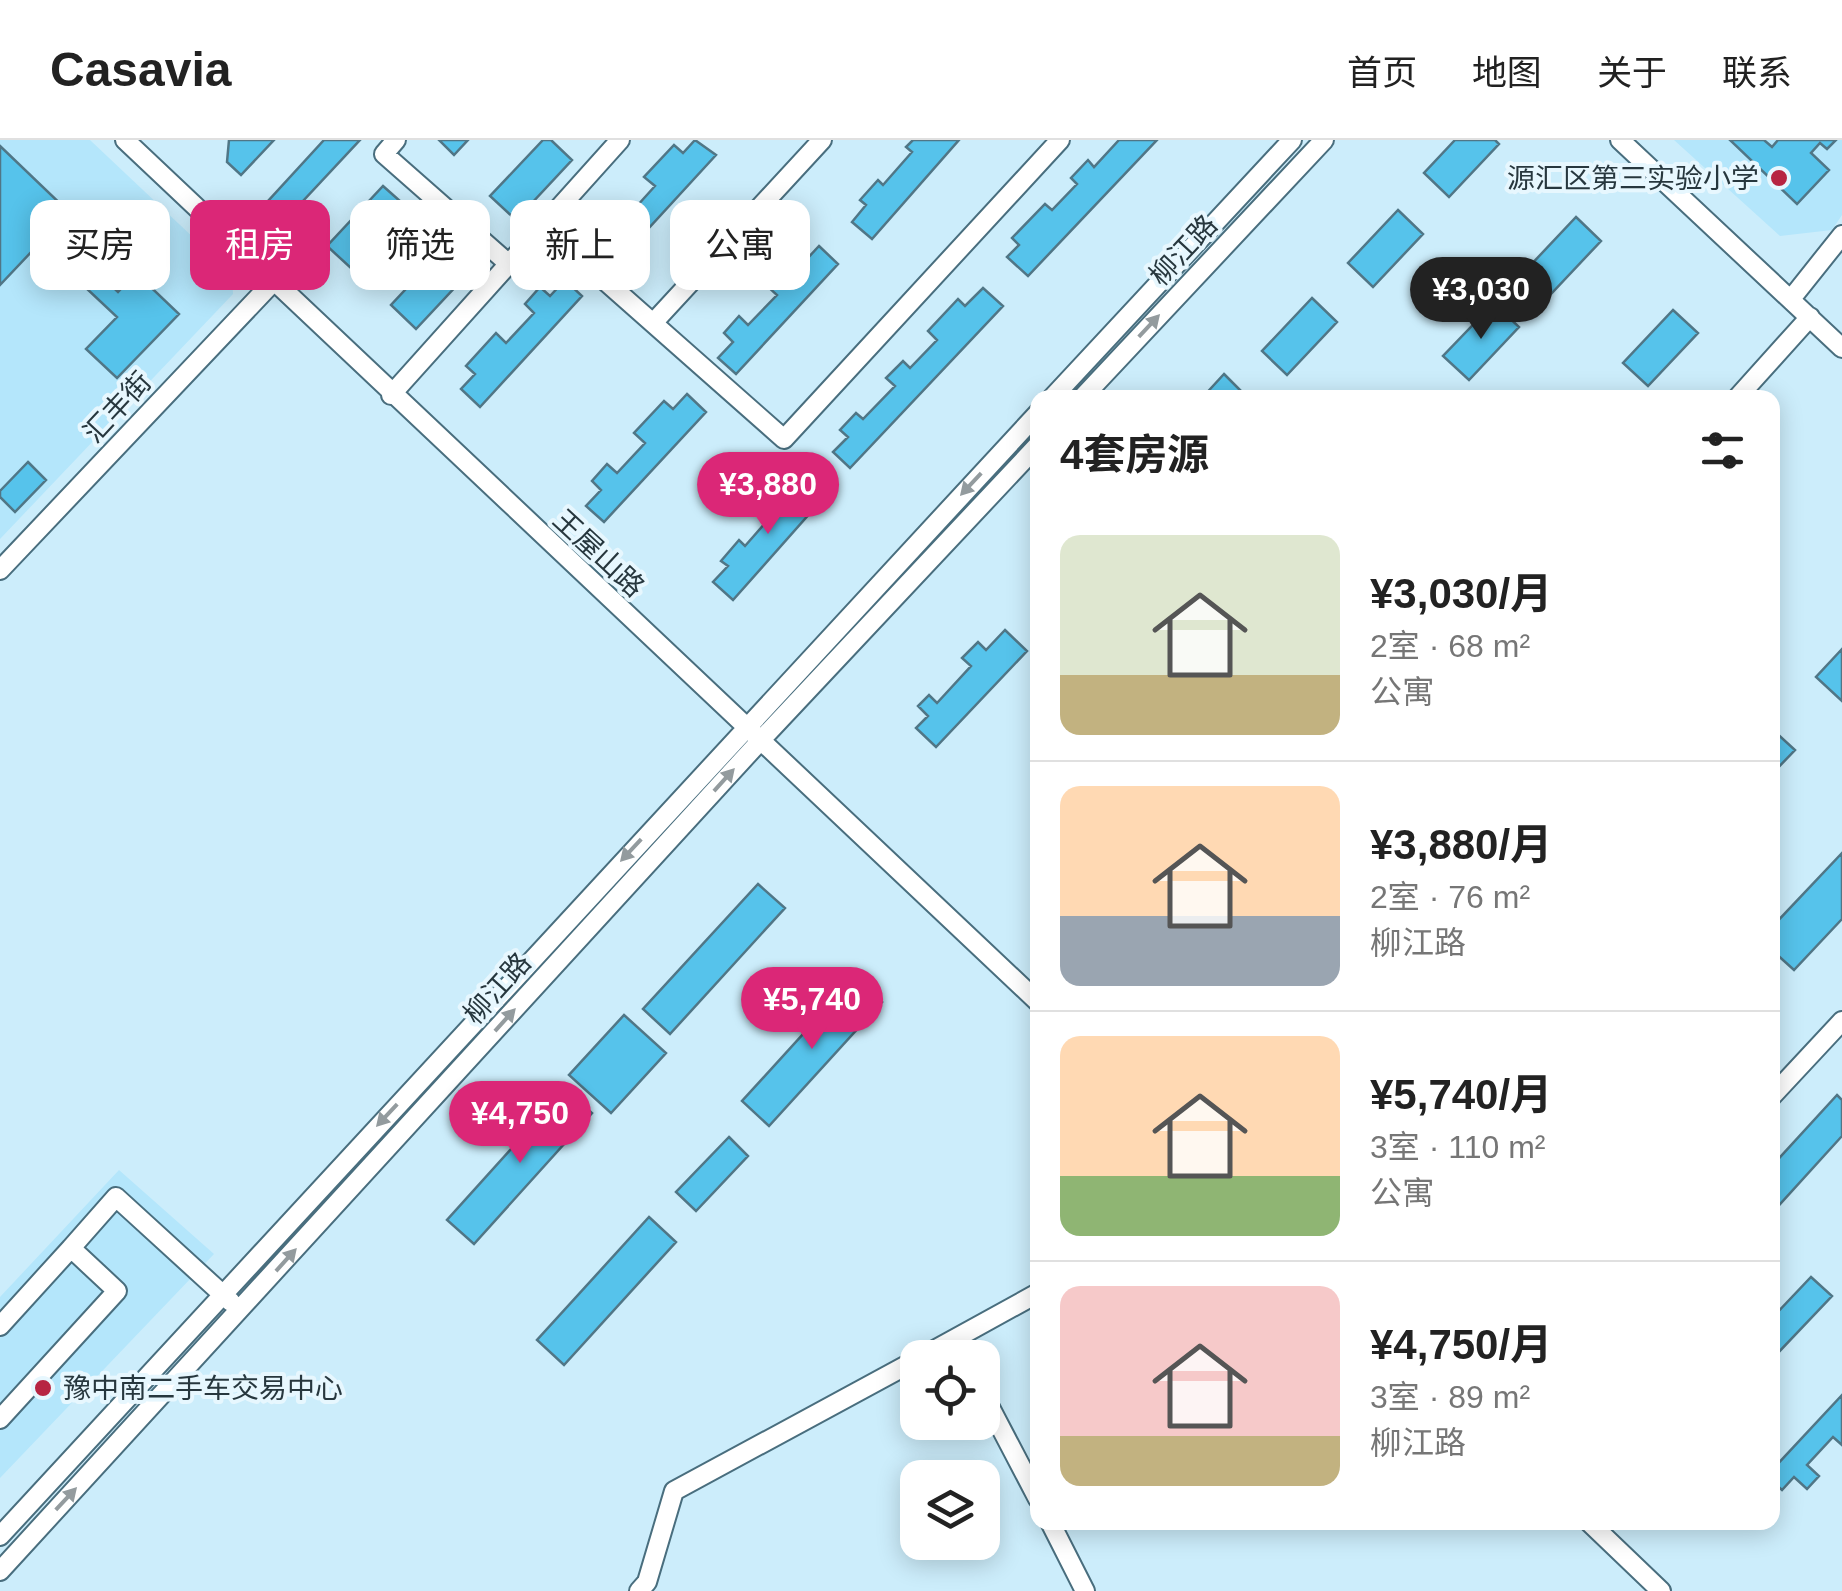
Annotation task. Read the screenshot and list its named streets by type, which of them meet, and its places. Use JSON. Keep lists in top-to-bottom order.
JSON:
{
  "streets": {
    "street": ["柳江路", "汇丰街", "王屋山路"]
  },
  "crossings": [
    ["柳江路", "王屋山路"]
  ],
  "places": ["源汇区第三实验小学", "豫中南二手车交易中心"],
  "page": {
    "header": "Casavia",
    "nav": [
      "首页",
      "地图",
      "关于",
      "联系"
    ],
    "chip": [
      "买房",
      "租房",
      "筛选",
      "新上",
      "公寓"
    ],
    "price": [
      "¥3,030",
      "¥3,880",
      "¥5,740",
      "¥4,750"
    ],
    "heading": "4套房源",
    "list": [
      {
        "name": "¥3,030/月",
        "note": "2室 · 68 m² · 公寓"
      },
      {
        "name": "¥3,880/月",
        "note": "2室 · 76 m² · 柳江路"
      },
      {
        "name": "¥5,740/月",
        "note": "3室 · 110 m² · 公寓"
      },
      {
        "name": "¥4,750/月",
        "note": "3室 · 89 m² · 柳江路"
      }
    ]
  }
}
